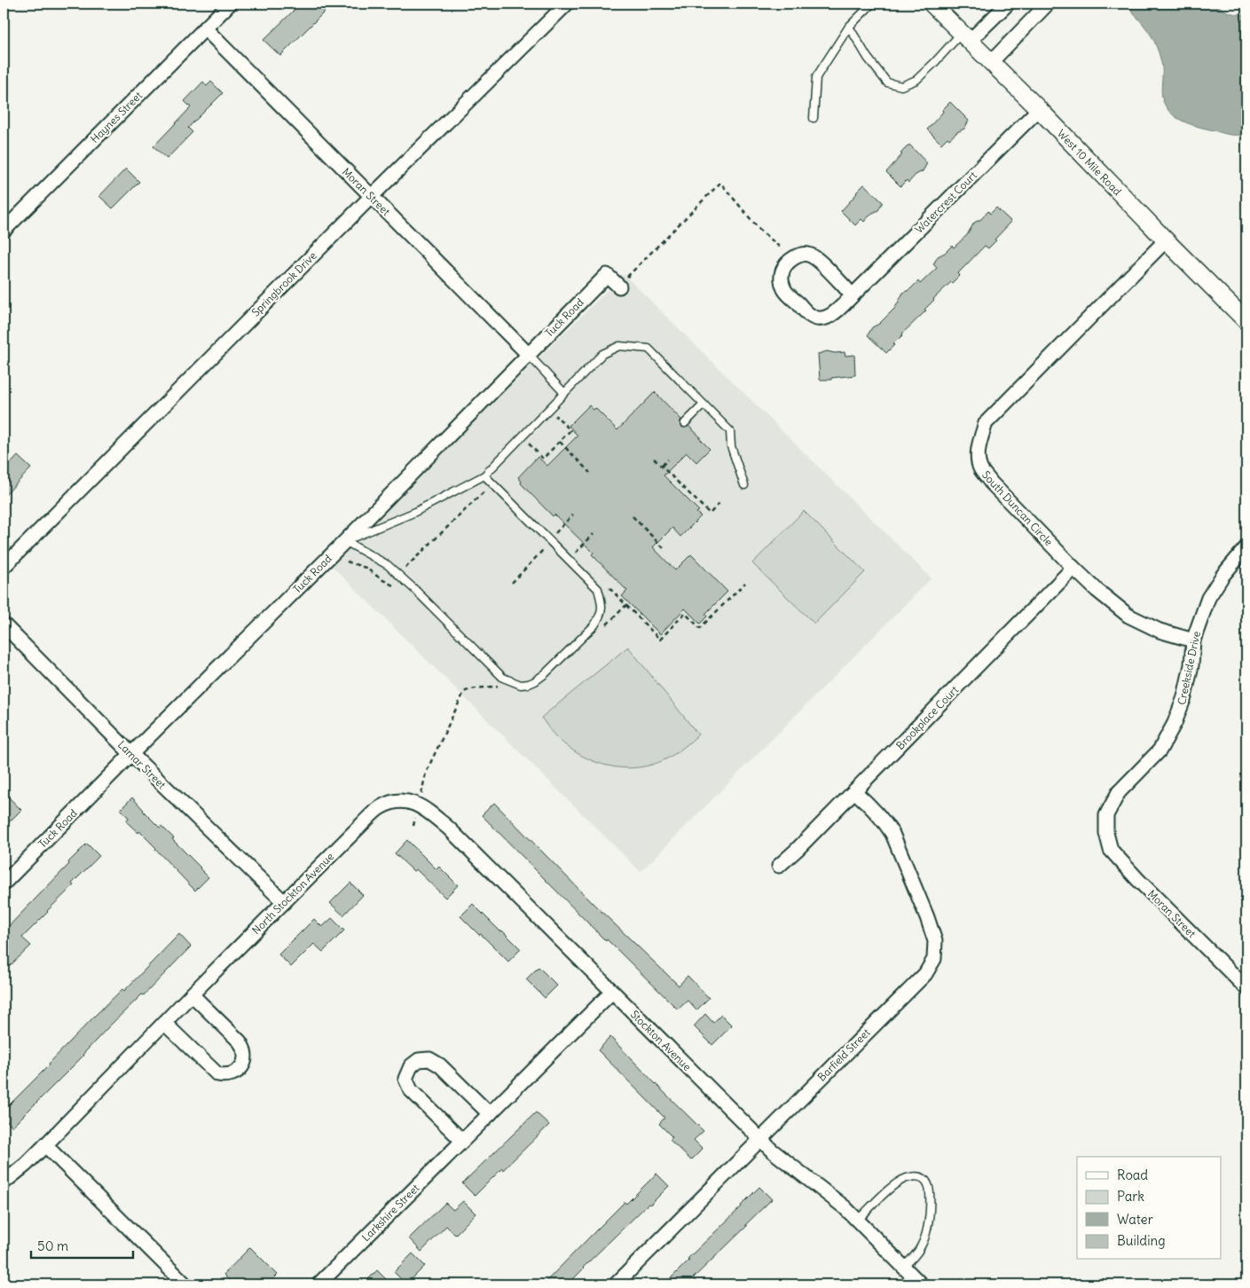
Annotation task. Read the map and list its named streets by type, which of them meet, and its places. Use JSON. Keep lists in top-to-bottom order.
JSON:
{
  "streets": {
    "street": [
      "Haynes Street",
      "West 10 Mile Road",
      "Moran Street",
      "Watercrest Court",
      "Springbrook Drive",
      "Tuck Road",
      "South Duncan Circle",
      "Creekside Drive",
      "Brookplace Court",
      "Lamar Street",
      "North Stockton Avenue",
      "Stockton Avenue",
      "Barfield Street",
      "Larkshire Street"
    ]
  },
  "crossings": [
    ["Haynes Street", "Moran Street"],
    ["West 10 Mile Road", "Watercrest Court"],
    ["West 10 Mile Road", "South Duncan Circle"],
    ["Moran Street", "Springbrook Drive"],
    ["Moran Street", "Tuck Road"],
    ["Moran Street", "Creekside Drive"],
    ["Tuck Road", "Lamar Street"],
    ["South Duncan Circle", "Creekside Drive"],
    ["South Duncan Circle", "Brookplace Court"],
    ["Brookplace Court", "Barfield Street"],
    ["Lamar Street", "North Stockton Avenue"],
    ["North Stockton Avenue", "Stockton Avenue"],
    ["Stockton Avenue", "Barfield Street"],
    ["Stockton Avenue", "Larkshire Street"]
  ],
  "legend": [
    "Road",
    "Park",
    "Water",
    "Building"
  ],
  "scale_bar": "50 m"
}
